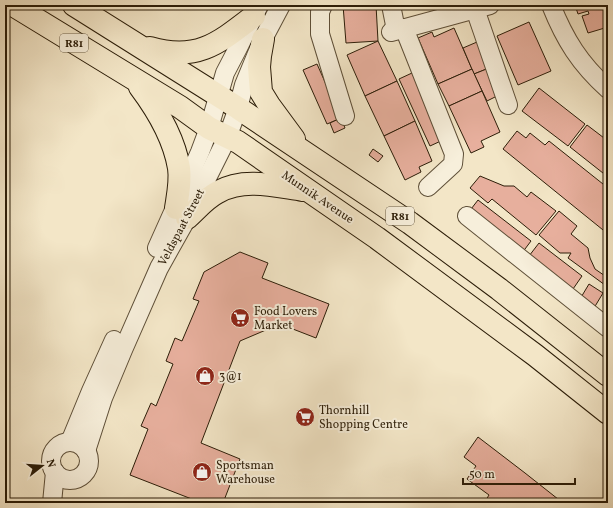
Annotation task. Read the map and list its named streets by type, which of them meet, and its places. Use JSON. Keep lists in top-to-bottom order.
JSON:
{
  "streets": {
    "main road": ["R81", "Munnik Avenue"],
    "street": ["Veldspaat Street"]
  },
  "crossings": [
    ["R81", "Veldspaat Street"],
    ["Munnik Avenue", "Veldspaat Street"]
  ],
  "places": {
    "supermarket": ["Food Lovers Market", "Thornhill Shopping Centre"],
    "shop": ["3@1", "Sportsman Warehouse"]
  },
  "scale_bar": "50 m",
  "north": "right"
}
